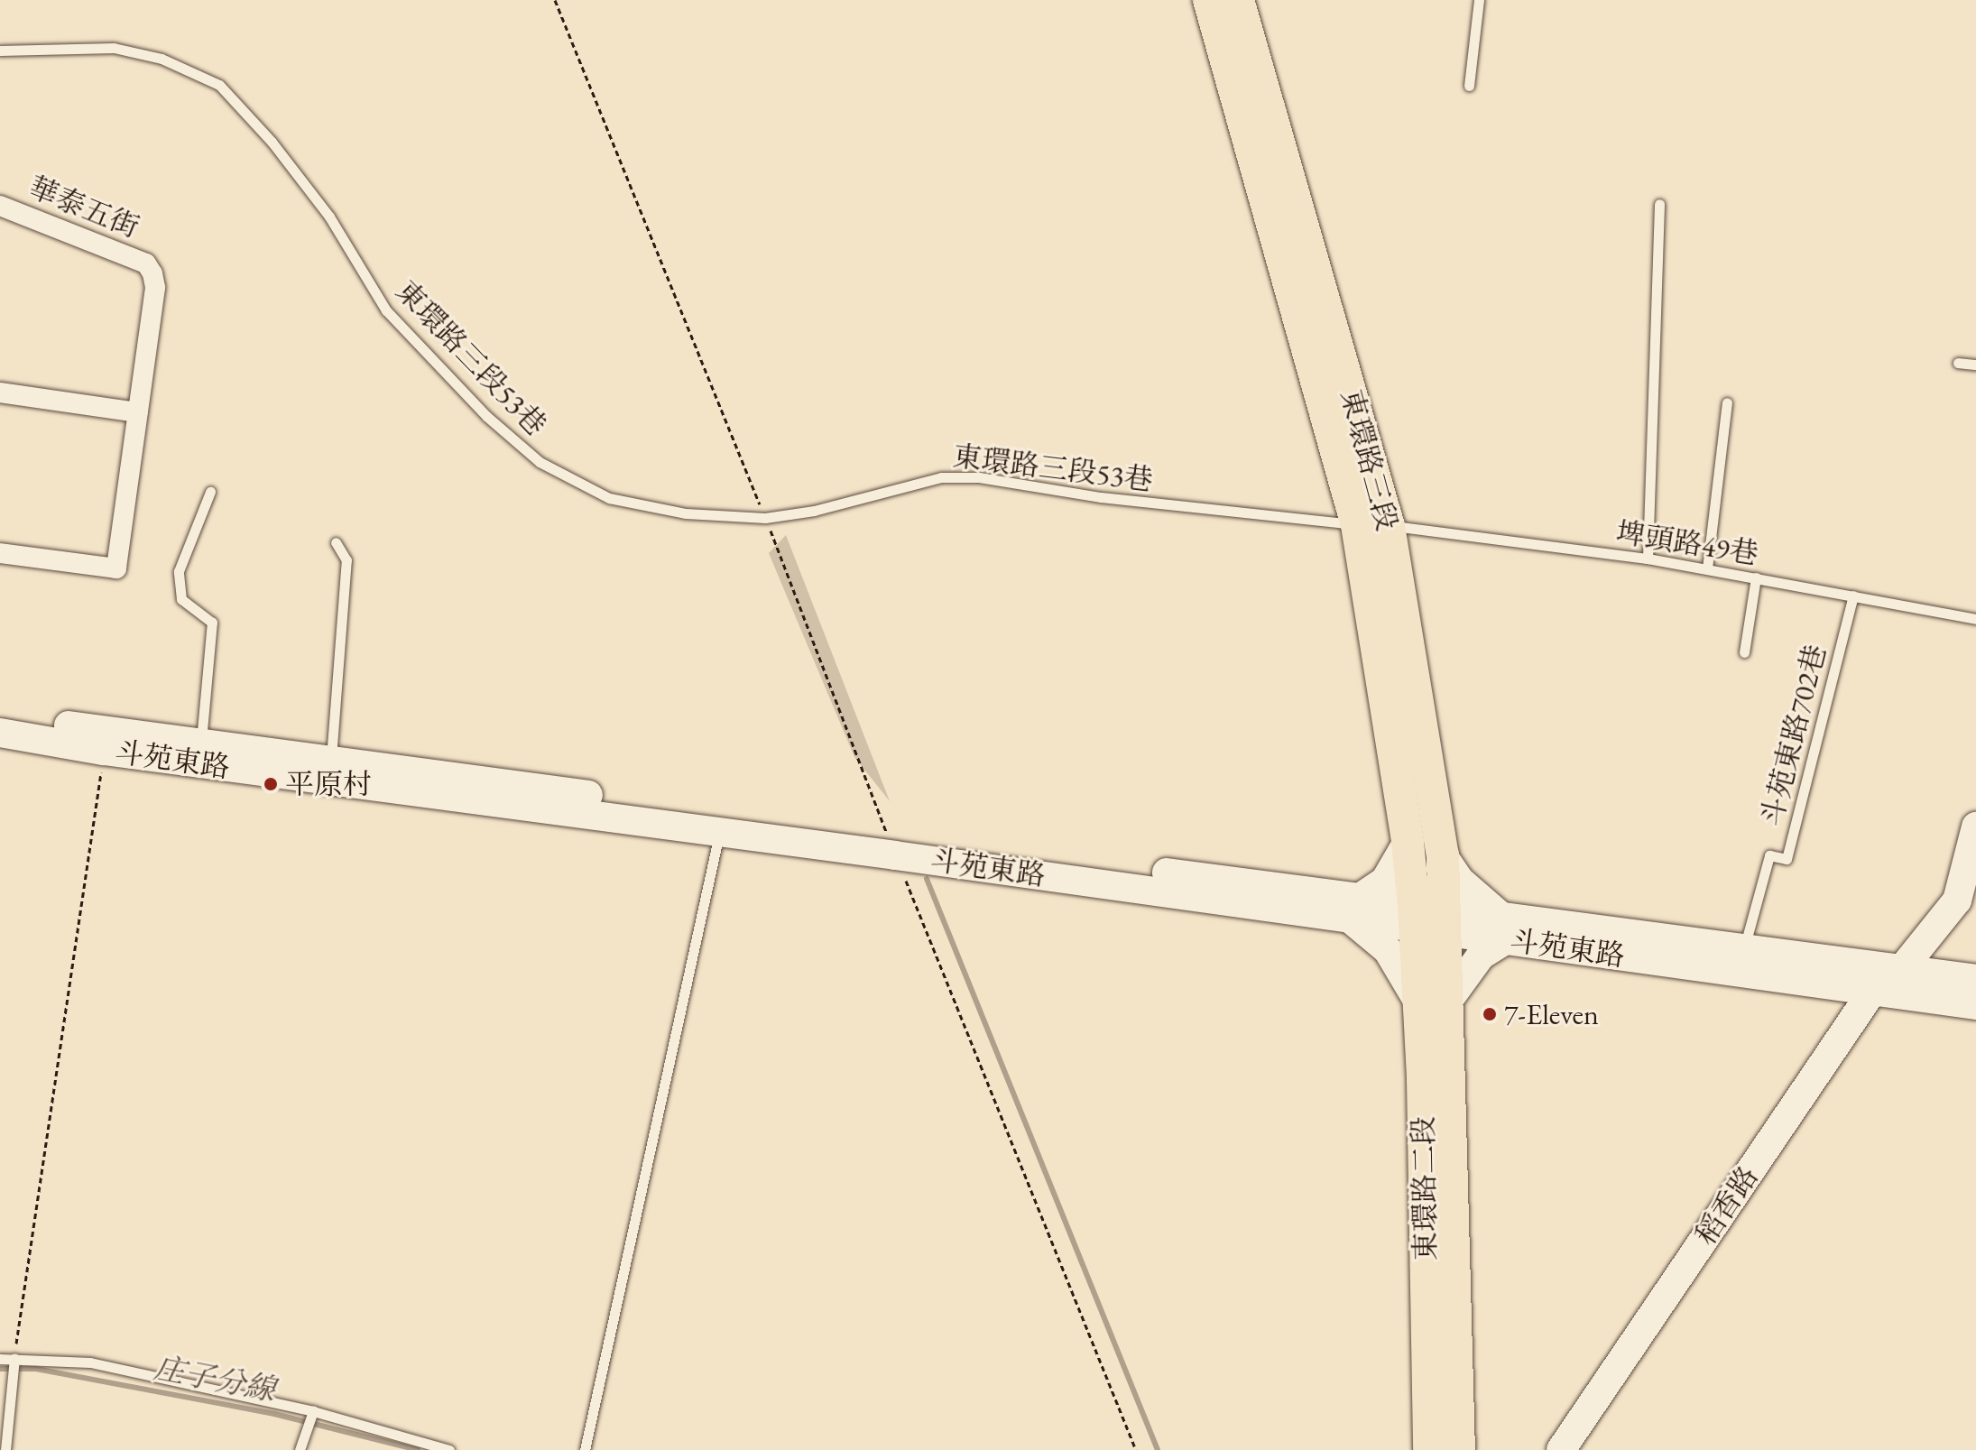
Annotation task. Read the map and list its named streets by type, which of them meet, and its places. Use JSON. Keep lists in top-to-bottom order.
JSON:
{
  "streets": {
    "main road": [
      "東環路三段",
      "斗苑東路",
      "東環路二段",
      "稻香路"
    ],
    "street": ["華泰五街"],
    "lane": ["東環路三段53巷", "埤頭路49巷", "斗苑東路702巷"]
  },
  "crossings": [
    ["東環路三段53巷", "東環路三段"],
    ["東環路三段53巷", "埤頭路49巷"],
    ["東環路三段", "埤頭路49巷"],
    ["東環路三段", "斗苑東路"],
    ["東環路三段", "東環路二段"],
    ["埤頭路49巷", "斗苑東路702巷"],
    ["斗苑東路702巷", "斗苑東路"],
    ["斗苑東路", "東環路二段"],
    ["斗苑東路", "稻香路"]
  ],
  "water": ["庄子分線"],
  "places": ["平原村", "7-Eleven"]
}
